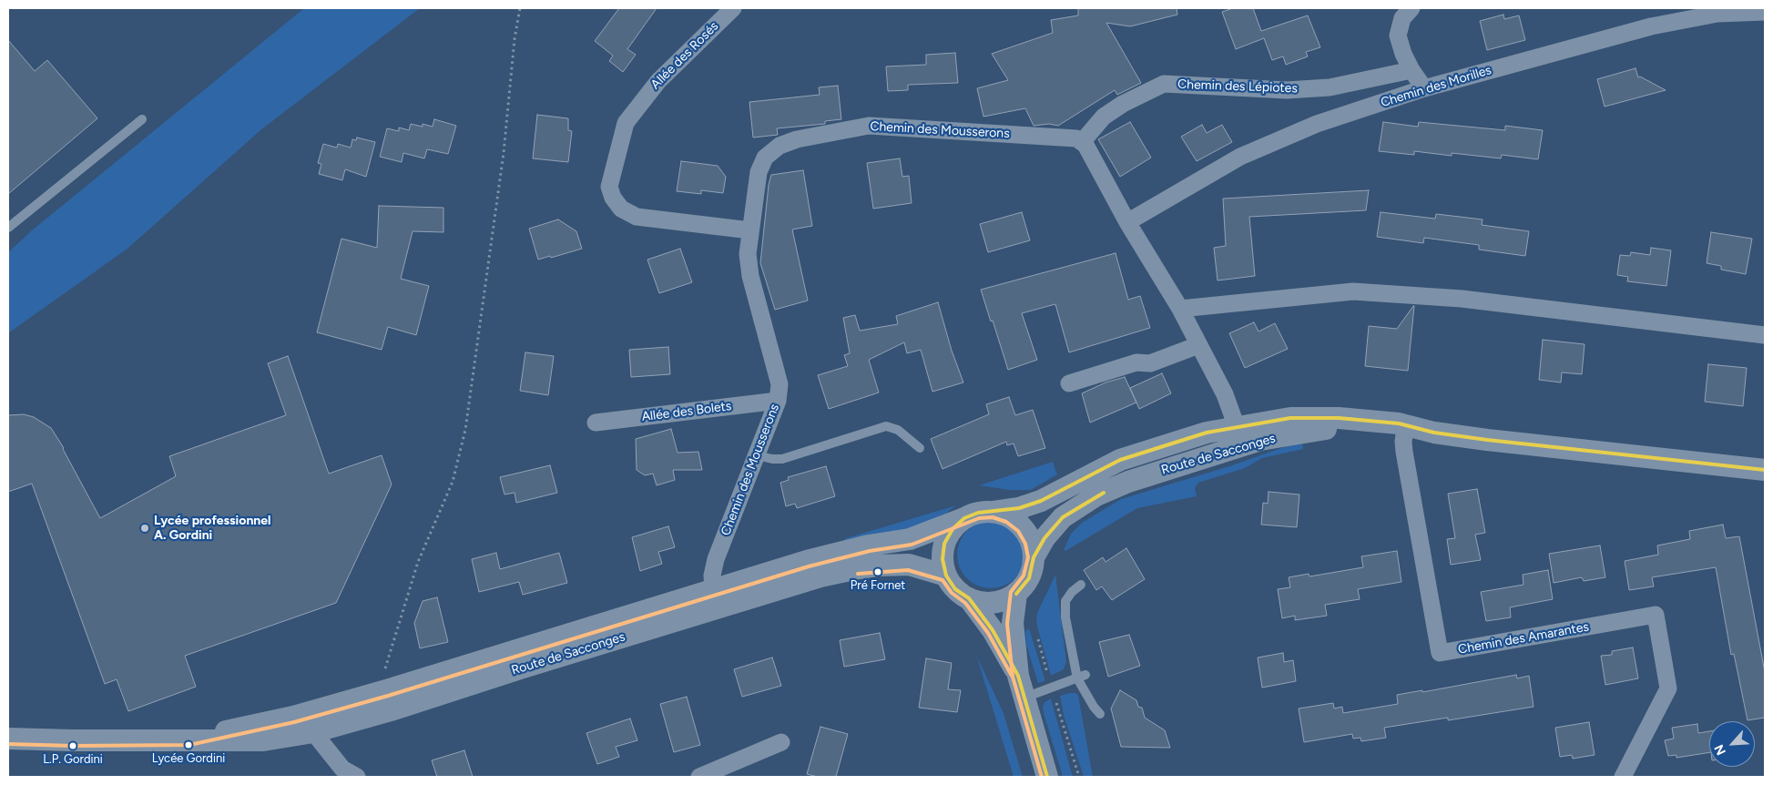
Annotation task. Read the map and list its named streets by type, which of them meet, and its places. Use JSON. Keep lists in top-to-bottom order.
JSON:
{
  "streets": {
    "street": [
      "Allée des Rosés",
      "Chemin des Lépiotes",
      "Chemin des Morilles",
      "Chemin des Mousserons",
      "Allée des Bolets",
      "Route de Sacconges",
      "Chemin des Amarantes"
    ]
  },
  "crossings": [
    ["Allée des Rosés", "Chemin des Mousserons"],
    ["Chemin des Lépiotes", "Chemin des Mousserons"],
    ["Chemin des Mousserons", "Allée des Bolets"],
    ["Chemin des Mousserons", "Route de Sacconges"],
    ["Route de Sacconges", "Chemin des Amarantes"]
  ],
  "places": [
    "Lycée professionnel A. Gordini",
    "Pré Fornet",
    "Lycée Gordini",
    "L.P. Gordini"
  ],
  "north": "bottom left"
}
